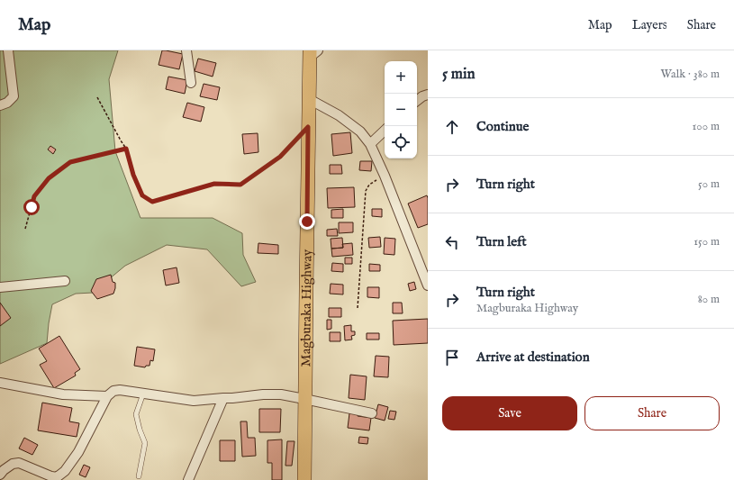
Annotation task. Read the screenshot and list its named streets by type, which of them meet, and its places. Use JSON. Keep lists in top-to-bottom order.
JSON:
{
  "streets": {
    "main road": ["Magburaka Highway"]
  },
  "page": {
    "header": "Map",
    "nav": ["Map", "Layers", "Share"],
    "heading": ["5 min", "Walk · 380 m"],
    "map_buttons": ["+", "−"],
    "list": [
      ["Continue", "100 m"],
      ["Turn right", "50 m"],
      ["Turn left", "150 m"],
      ["Turn right", "Magburaka Highway", "80 m"],
      "Arrive at destination"
    ],
    "buttons": ["Save", "Share"]
  }
}
